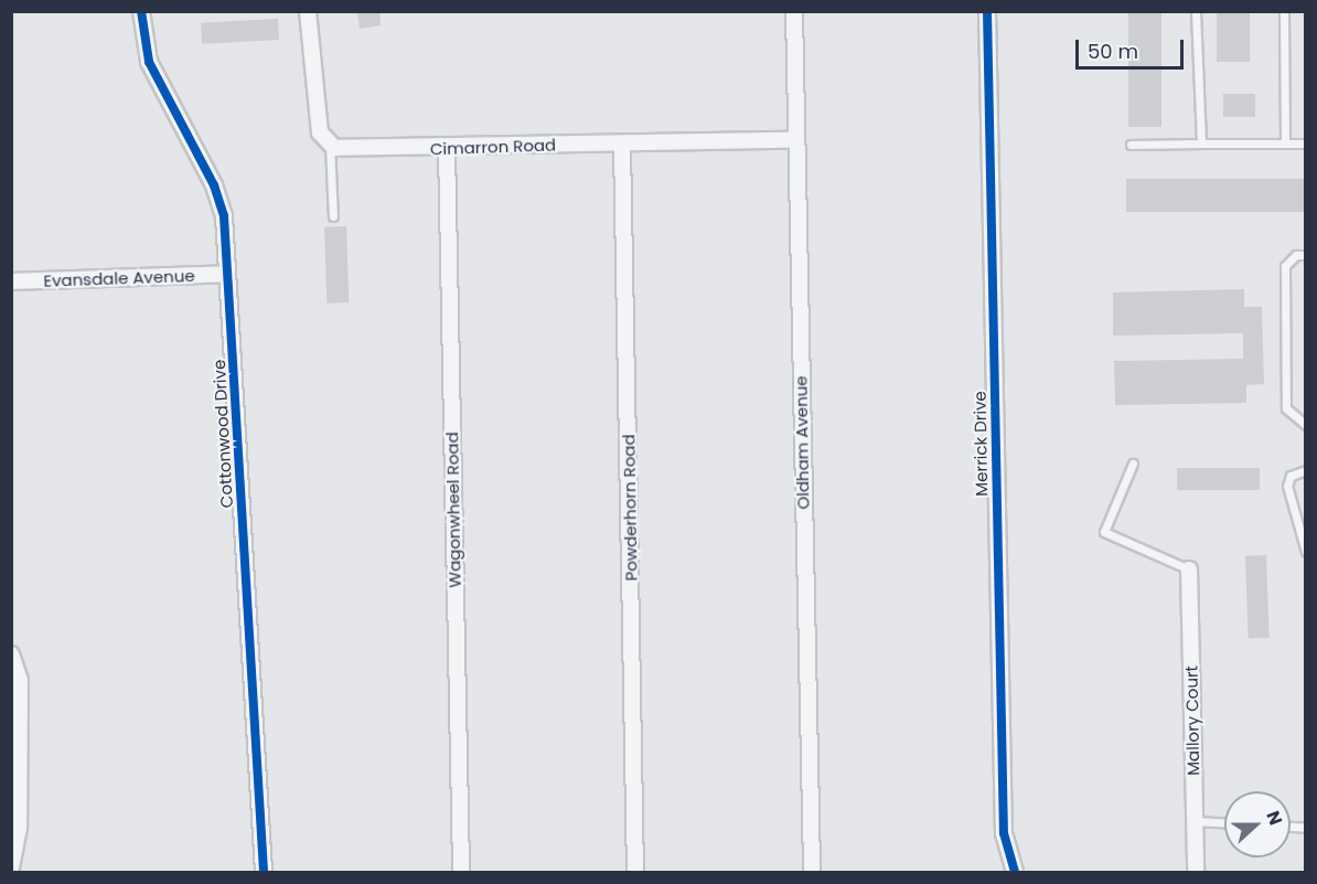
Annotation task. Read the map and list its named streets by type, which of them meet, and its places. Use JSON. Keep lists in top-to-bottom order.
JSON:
{
  "streets": {
    "street": [
      "Cimarron Road",
      "Evansdale Avenue",
      "Cottonwood Drive",
      "Oldham Avenue",
      "Merrick Drive",
      "Powderhorn Road",
      "Wagonwheel Road",
      "Mallory Court"
    ]
  },
  "crossings": [
    ["Cimarron Road", "Oldham Avenue"],
    ["Cimarron Road", "Powderhorn Road"],
    ["Cimarron Road", "Wagonwheel Road"],
    ["Evansdale Avenue", "Cottonwood Drive"]
  ],
  "scale_bar": "50 m",
  "north": "right"
}
